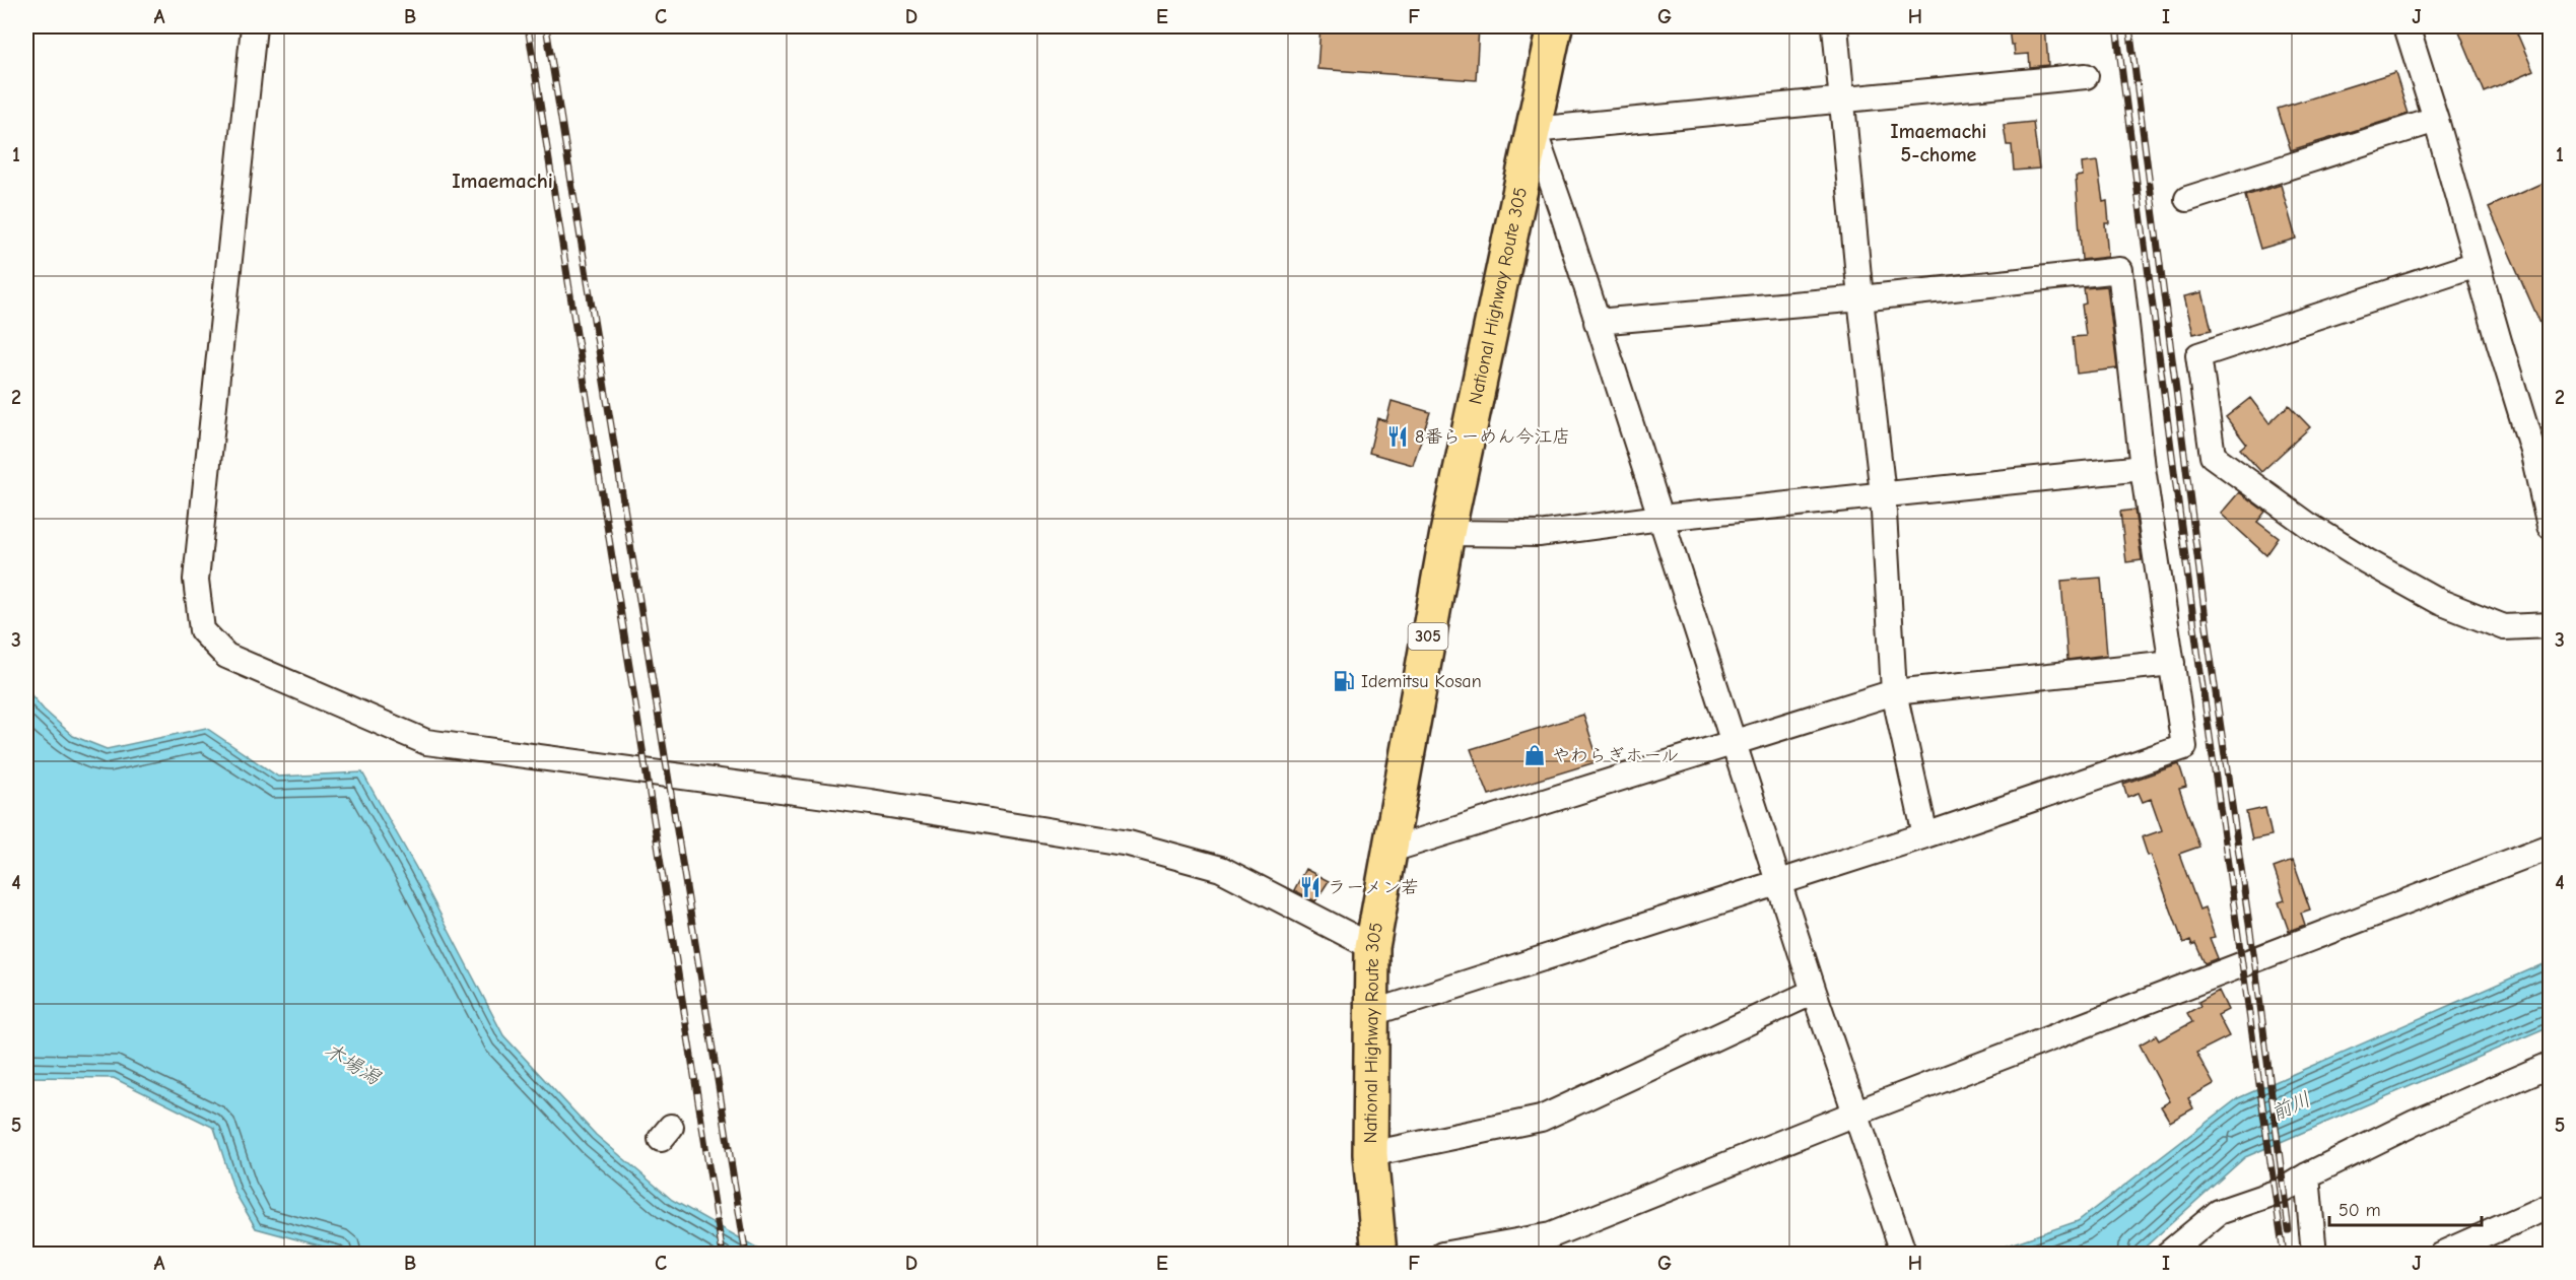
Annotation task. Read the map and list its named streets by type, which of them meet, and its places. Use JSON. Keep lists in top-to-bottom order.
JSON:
{
  "streets": {
    "highway": ["National Highway Route 305", "305"]
  },
  "districts": ["Imaemachi 5-chome", "Imaemachi"],
  "water": ["木場潟", "前川"],
  "places": {
    "restaurant": ["8番らーめん今江店", "ラーメン若"],
    "fuel station": ["Idemitsu Kosan"],
    "shop": ["やわらぎホール"]
  },
  "scale_bar": "50 m",
  "grid": {
    "columns": [
      "A",
      "B",
      "C",
      "D",
      "E",
      "F",
      "G",
      "H",
      "I",
      "J"
    ],
    "rows": [
      "1",
      "2",
      "3",
      "4",
      "5"
    ]
  }
}
